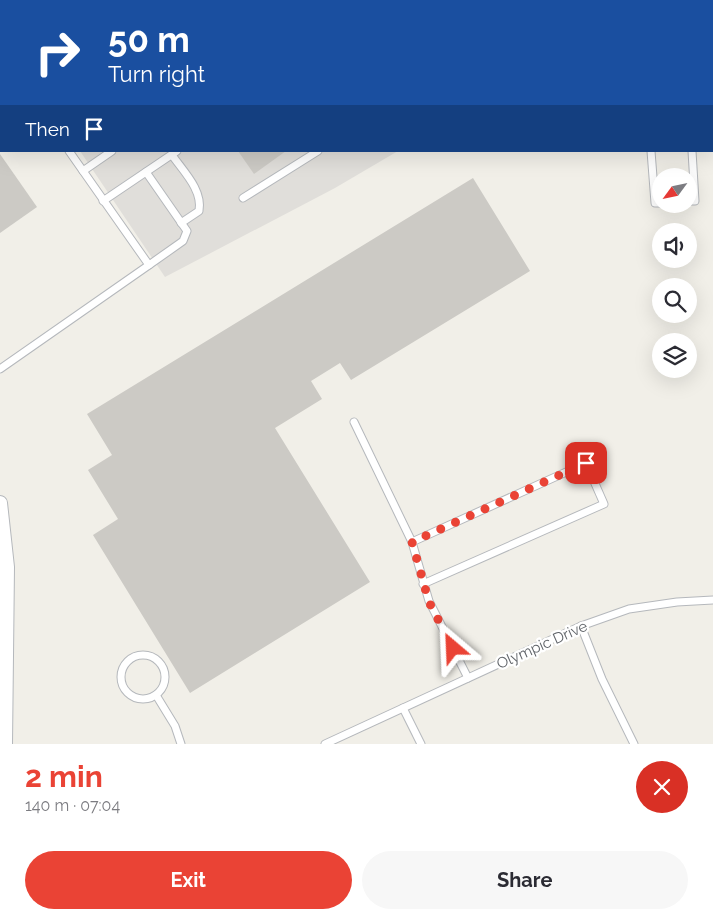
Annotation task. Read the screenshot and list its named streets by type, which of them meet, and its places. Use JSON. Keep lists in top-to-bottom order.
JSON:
{
  "streets": {
    "lane": ["Olympic Drive"]
  },
  "north": "bottom left",
  "page": {
    "turn": ["50 m", "Turn right"],
    "then": "Then",
    "heading": ["2 min", "140 m · 07:04"],
    "buttons": ["Exit", "Share"]
  }
}
